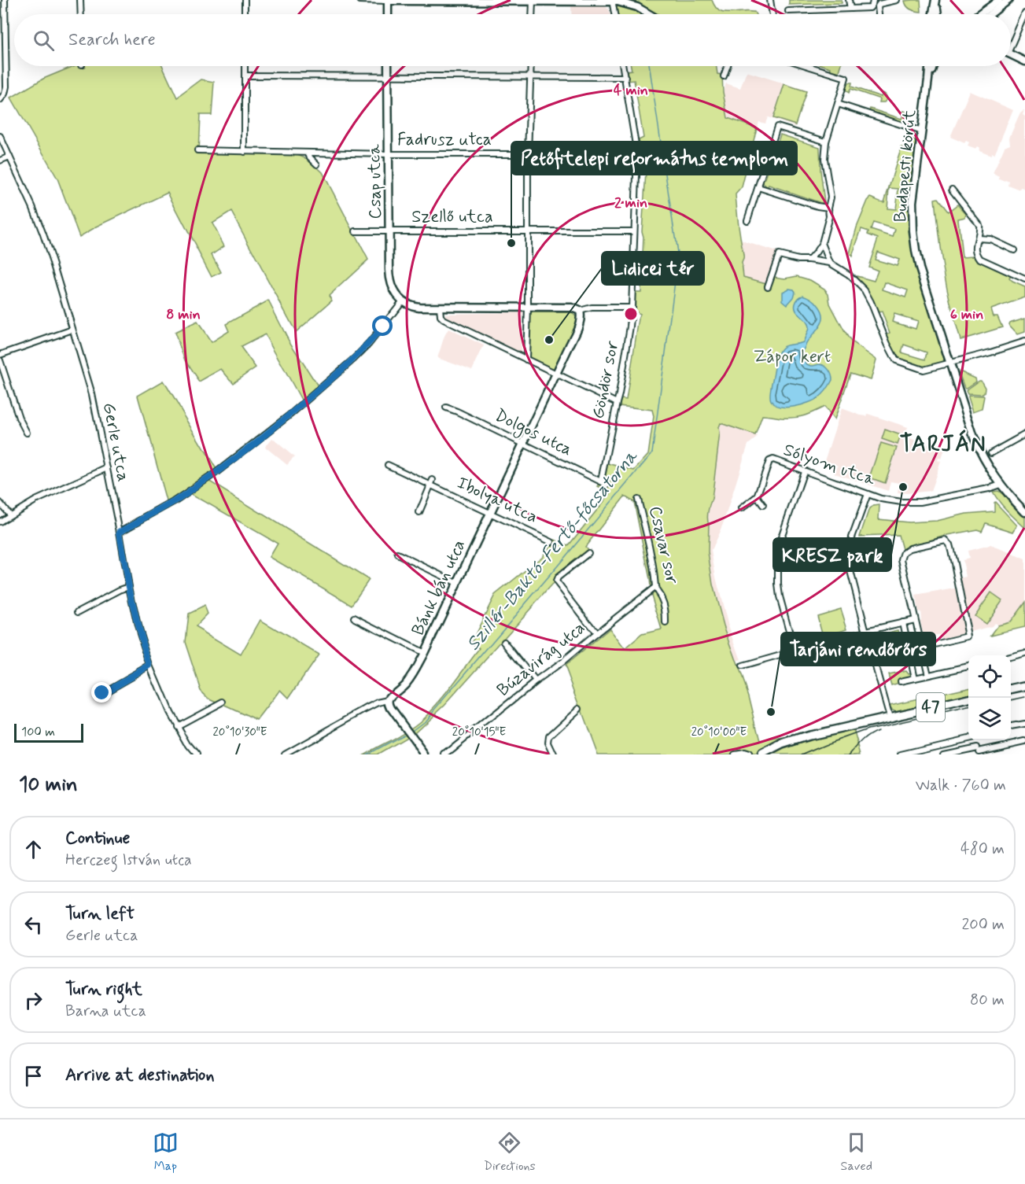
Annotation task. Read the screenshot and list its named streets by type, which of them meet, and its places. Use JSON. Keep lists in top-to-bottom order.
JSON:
{
  "streets": {
    "main road": ["47"],
    "street": [
      "Fadrusz utca",
      "Budapesti körút",
      "Csap utca",
      "Szellő utca",
      "Göndör sor",
      "Dolgos utca",
      "Gerle utca",
      "Sólyom utca",
      "Ibolya utca",
      "Csavar sor",
      "Bánk bán utca",
      "Búzavirág utca"
    ]
  },
  "crossings": [
    ["Fadrusz utca", "Csap utca"],
    ["Fadrusz utca", "Göndör sor"],
    ["Budapesti körút", "Sólyom utca"],
    ["Csap utca", "Szellő utca"],
    ["Szellő utca", "Göndör sor"],
    ["Göndör sor", "Dolgos utca"],
    ["Dolgos utca", "Bánk bán utca"],
    ["Ibolya utca", "Bánk bán utca"],
    ["Csavar sor", "Búzavirág utca"]
  ],
  "districts": ["TARJÁN"],
  "water": ["Szillér-Baktó-Fertő-főcsatorna"],
  "parks": ["Zápor kert"],
  "places": [
    "Petőfitelepi református templom",
    "Lidicei tér",
    "KRESZ park",
    "Tarjáni rendőrőrs"
  ],
  "scale_bar": "100 m",
  "page": {
    "search": "Search here",
    "scale": "100 m",
    "heading": ["10 min", "Walk · 760 m"],
    "list": [
      ["Continue", "Herczeg István utca", "480 m"],
      ["Turn left", "Gerle utca", "200 m"],
      ["Turn right", "Barna utca", "80 m"],
      "Arrive at destination"
    ],
    "nav": ["Map", "Directions", "Saved"]
  },
  "coordinates": ["20°10'30\"E", "20°10'15\"E", "20°10'00\"E"],
  "rings": [
    "4 min",
    "2 min",
    "6 min",
    "8 min"
  ]
}
